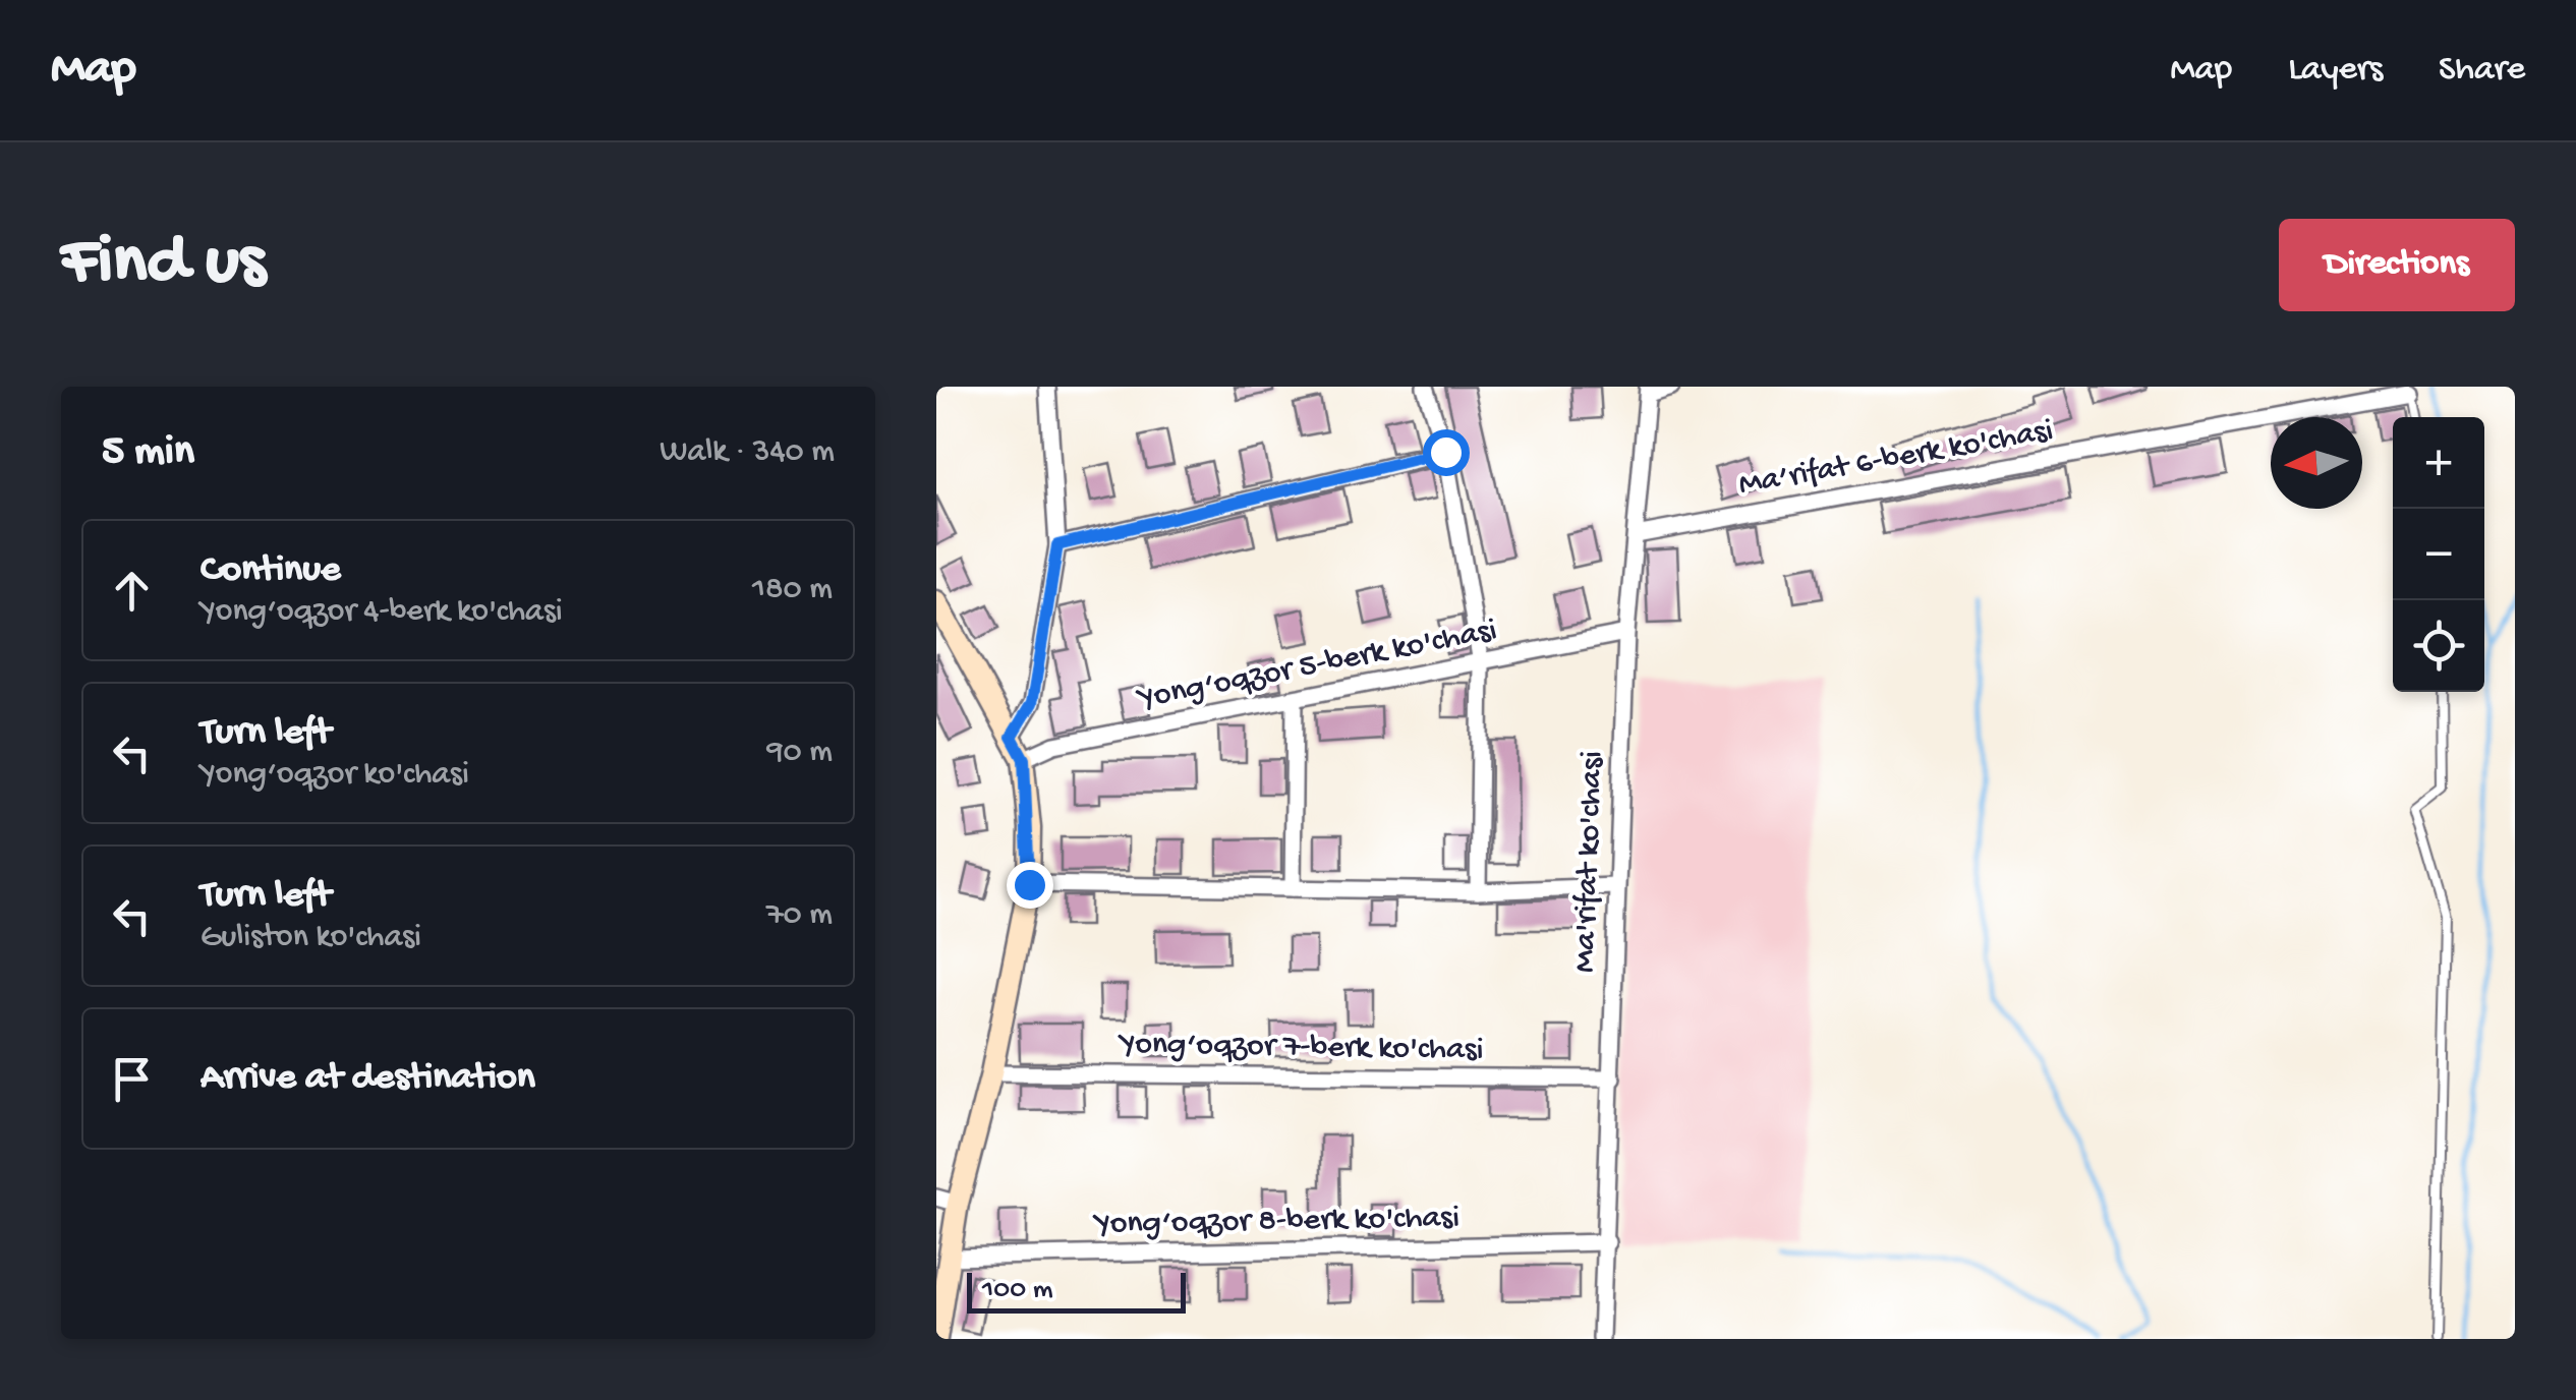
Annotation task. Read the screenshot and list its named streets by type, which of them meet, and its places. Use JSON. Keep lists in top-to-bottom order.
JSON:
{
  "streets": {
    "street": [
      "Ma’rifat 6-berk ko'chasi",
      "Yong‘oqzor 5-berk ko'chasi",
      "Ma'rifat ko'chasi",
      "Yong‘oqzor 7-berk ko'chasi",
      "Yong‘oqzor 8-berk ko'chasi"
    ]
  },
  "crossings": [
    ["Ma’rifat 6-berk ko'chasi", "Ma'rifat ko'chasi"],
    ["Yong‘oqzor 5-berk ko'chasi", "Ma'rifat ko'chasi"],
    ["Ma'rifat ko'chasi", "Yong‘oqzor 7-berk ko'chasi"],
    ["Ma'rifat ko'chasi", "Yong‘oqzor 8-berk ko'chasi"]
  ],
  "scale_bar": "100 m",
  "north": "left",
  "page": {
    "header": "Map",
    "nav": ["Map", "Layers", "Share"],
    "buttons": "Directions",
    "title": "Find us",
    "heading": ["5 min", "Walk · 340 m"],
    "map_buttons": ["+", "−"],
    "list": [
      ["Continue", "Yong‘oqzor 4-berk ko'chasi", "180 m"],
      ["Turn left", "Yong‘oqzor ko'chasi", "90 m"],
      ["Turn left", "Guliston ko'chasi", "70 m"],
      "Arrive at destination"
    ],
    "scale": "100 m"
  }
}
